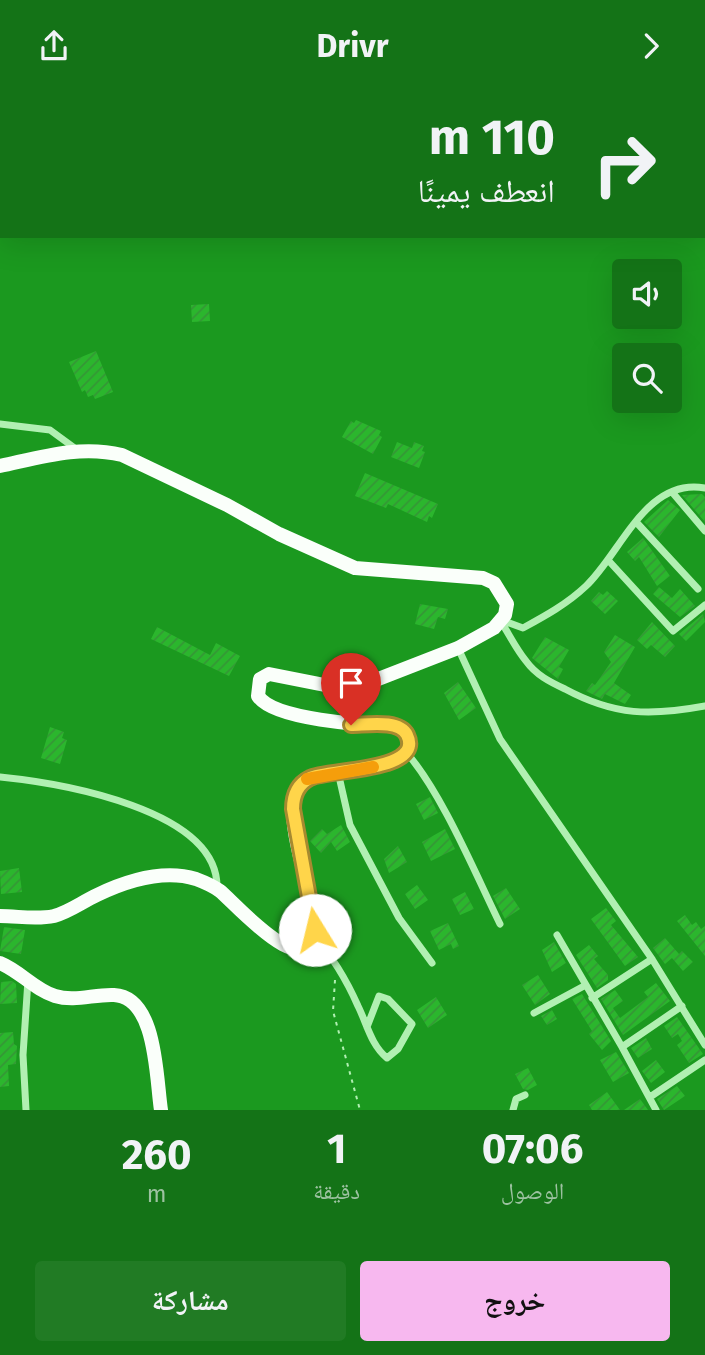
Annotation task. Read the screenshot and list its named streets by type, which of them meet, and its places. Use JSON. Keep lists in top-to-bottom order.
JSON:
{
  "page": {
    "header": "Drivr",
    "turn": ["110 m", "انعطف يمينًا"],
    "eta": [
      "07:06",
      "الوصول",
      "1",
      "دقيقة",
      "260",
      "m"
    ],
    "buttons": ["خروج", "مشاركة"]
  }
}
